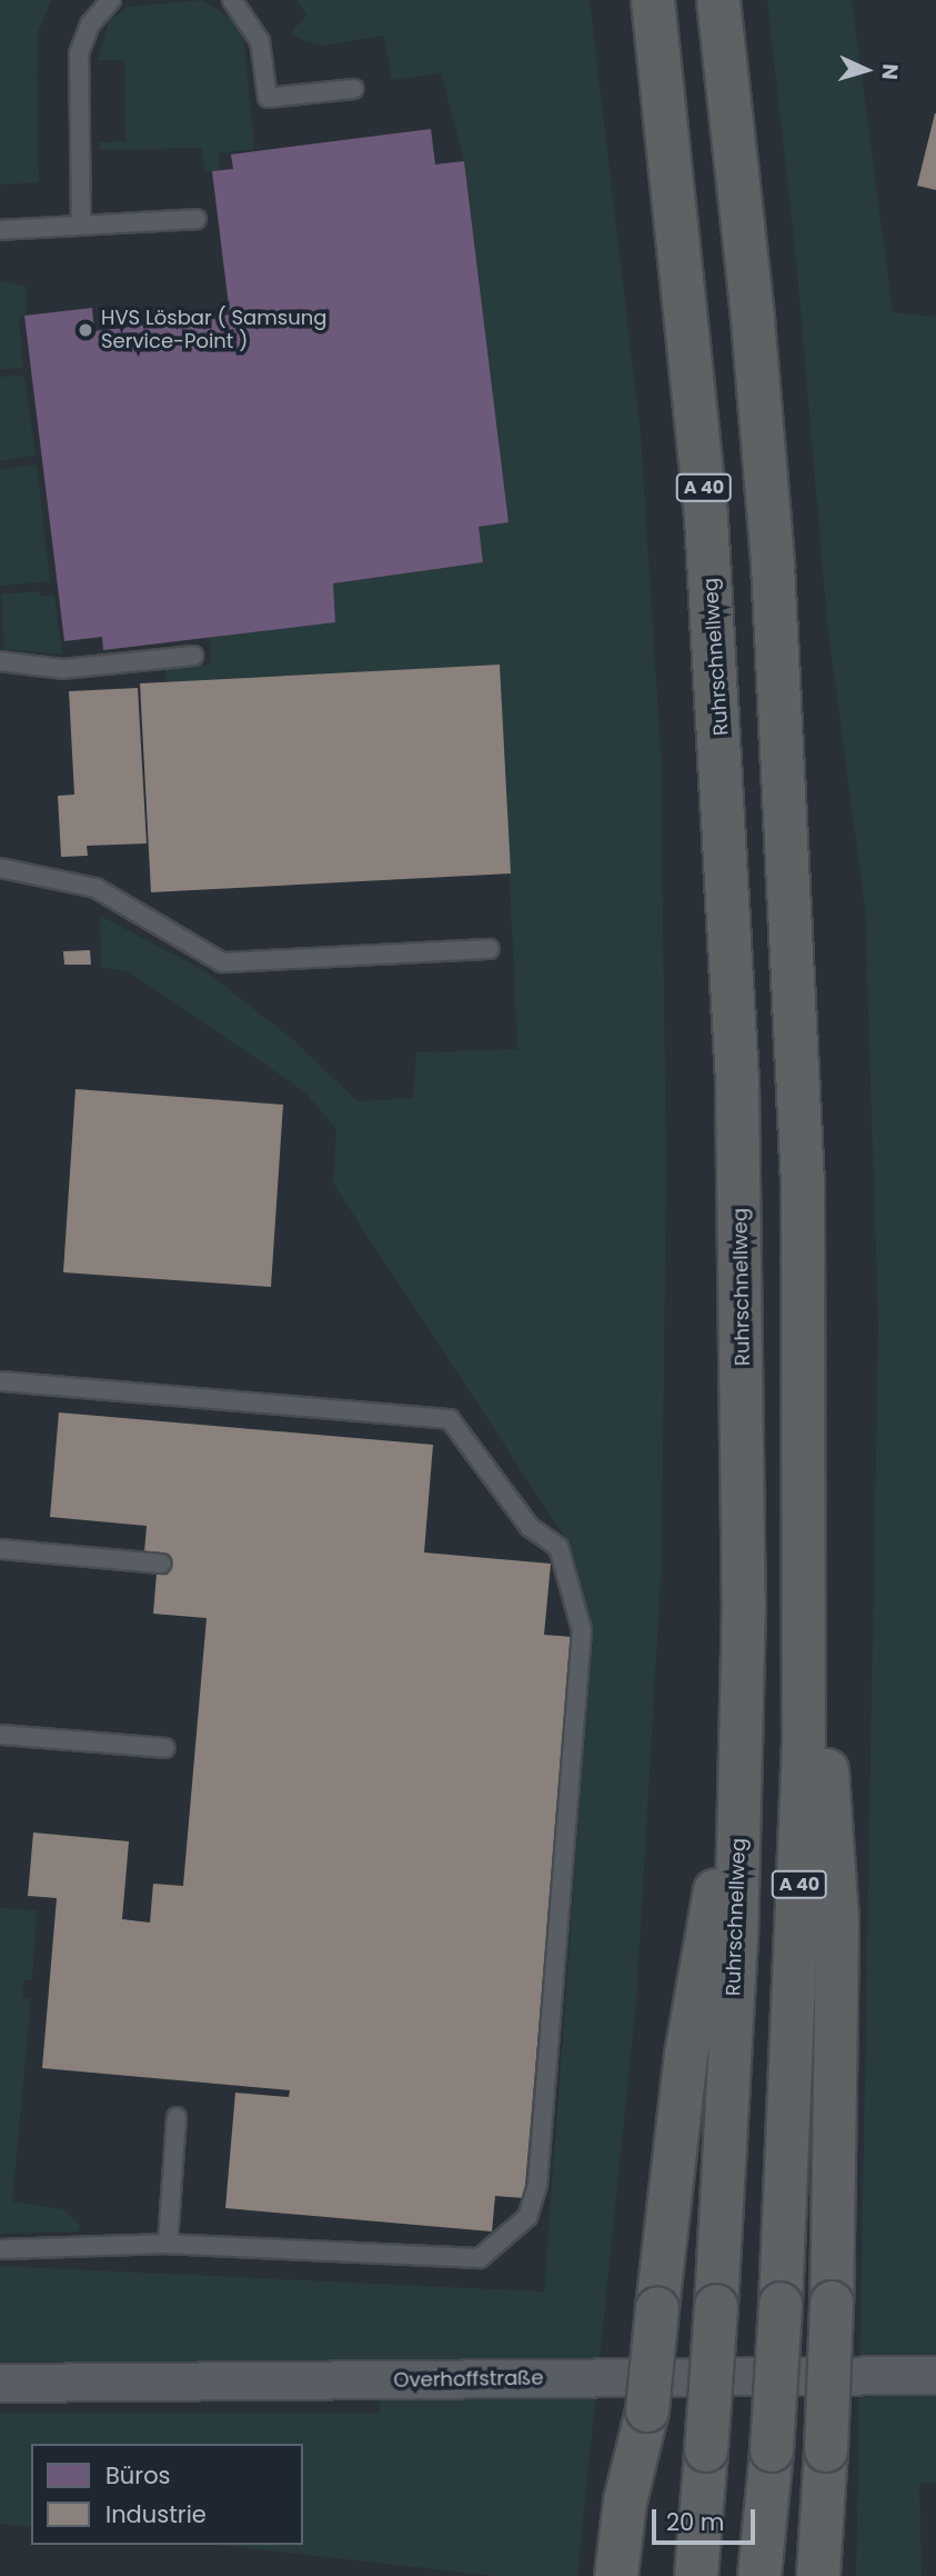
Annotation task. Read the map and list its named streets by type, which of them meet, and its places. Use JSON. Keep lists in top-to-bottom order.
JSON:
{
  "streets": {
    "highway": ["A 40", "Ruhrschnellweg"],
    "street": ["Overhoffstraße"]
  },
  "places": ["HVS Lösbar ( Samsung Service-Point )"],
  "legend": ["Büros", "Industrie"],
  "scale_bar": "20 m",
  "north": "right"
}
